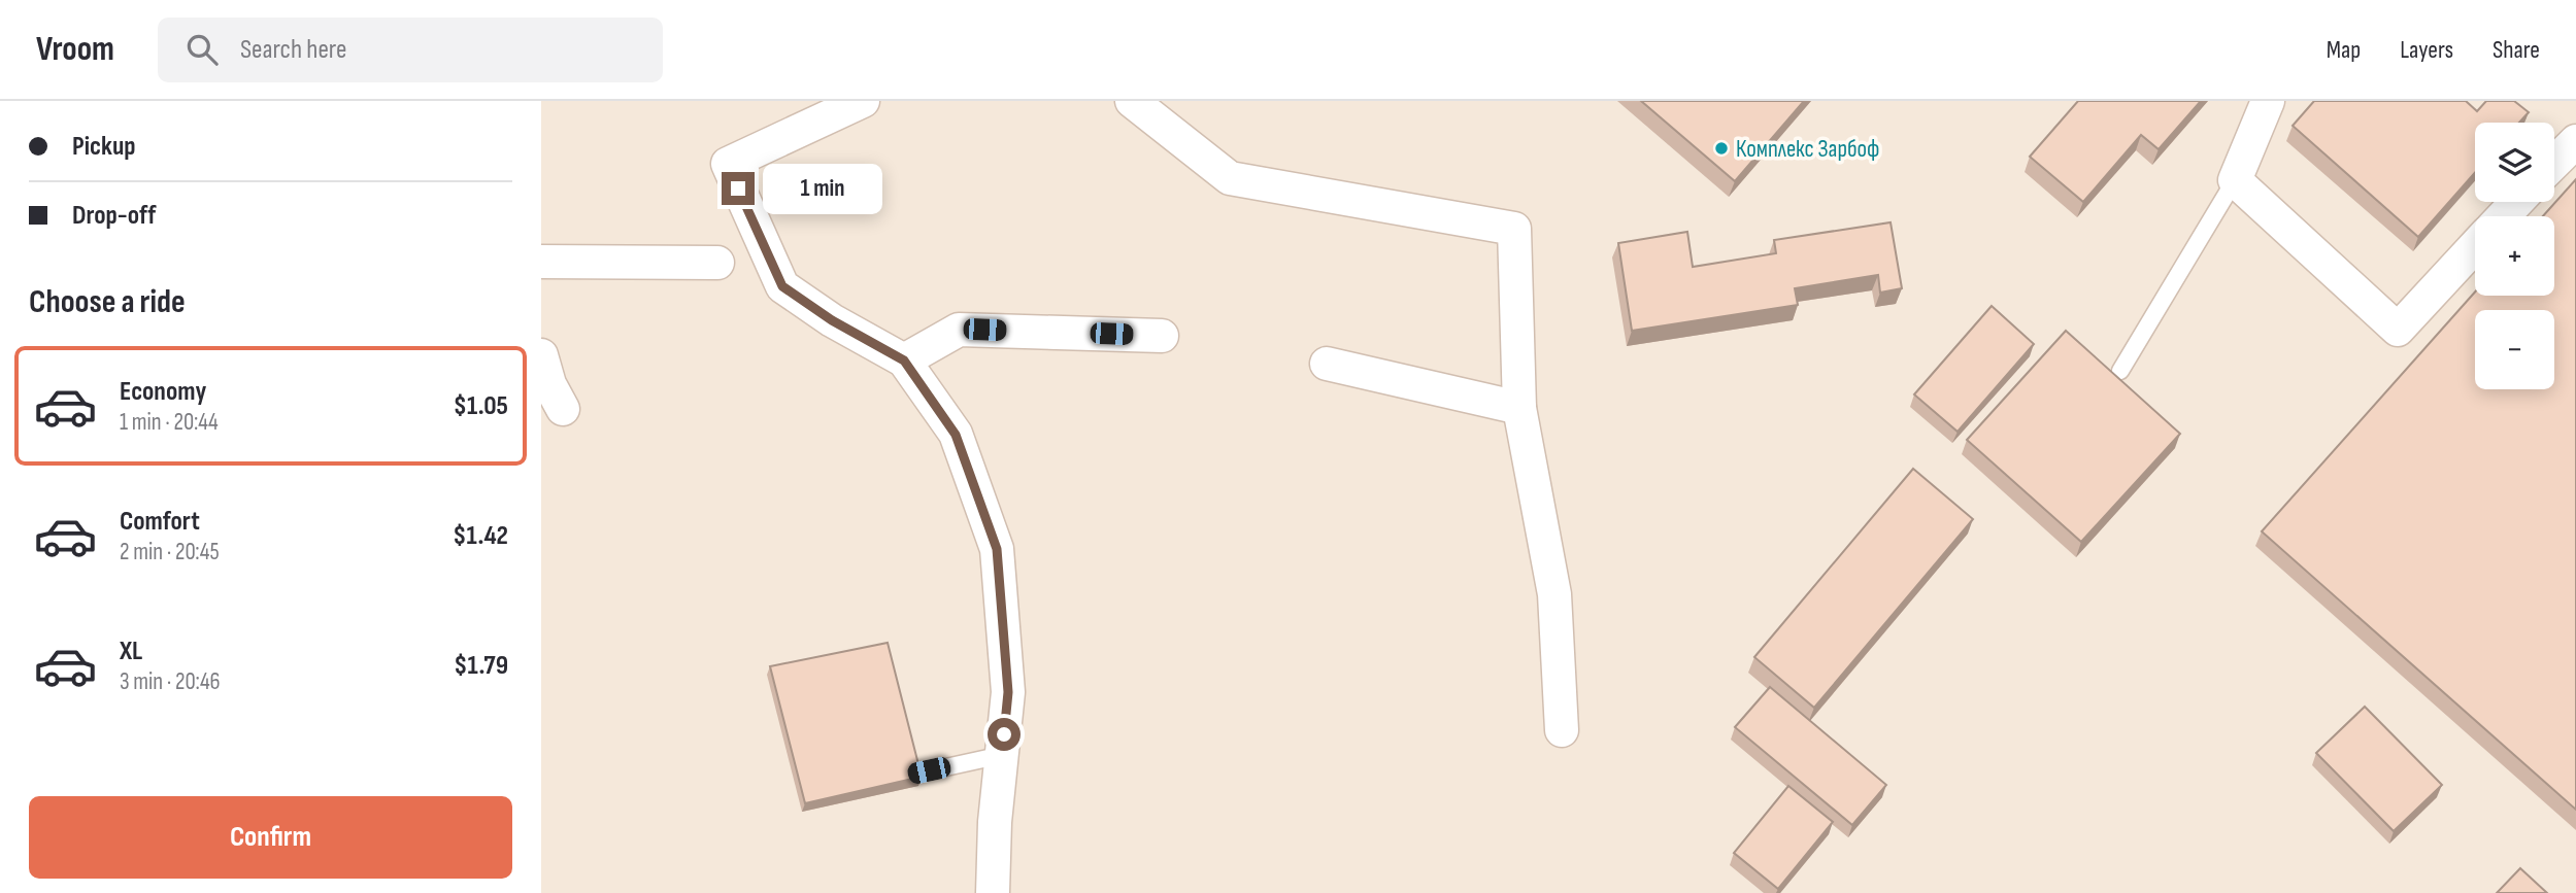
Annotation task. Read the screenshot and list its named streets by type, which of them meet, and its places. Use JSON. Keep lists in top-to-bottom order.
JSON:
{
  "places": ["Комплекс Зарбоф"],
  "page": {
    "header": "Vroom",
    "search": "Search here",
    "nav": ["Map", "Layers", "Share"],
    "banner": ["Pickup", "Drop-off"],
    "map_buttons": ["+", "−"],
    "bubble": "1 min",
    "heading": "Choose a ride",
    "list": [
      {
        "name": "Economy",
        "note": "1 min · 20:44",
        "value": "$1.05"
      },
      {
        "name": "Comfort",
        "note": "2 min · 20:45",
        "value": "$1.42"
      },
      {
        "name": "XL",
        "note": "3 min · 20:46",
        "value": "$1.79"
      }
    ],
    "buttons": "Confirm"
  }
}
